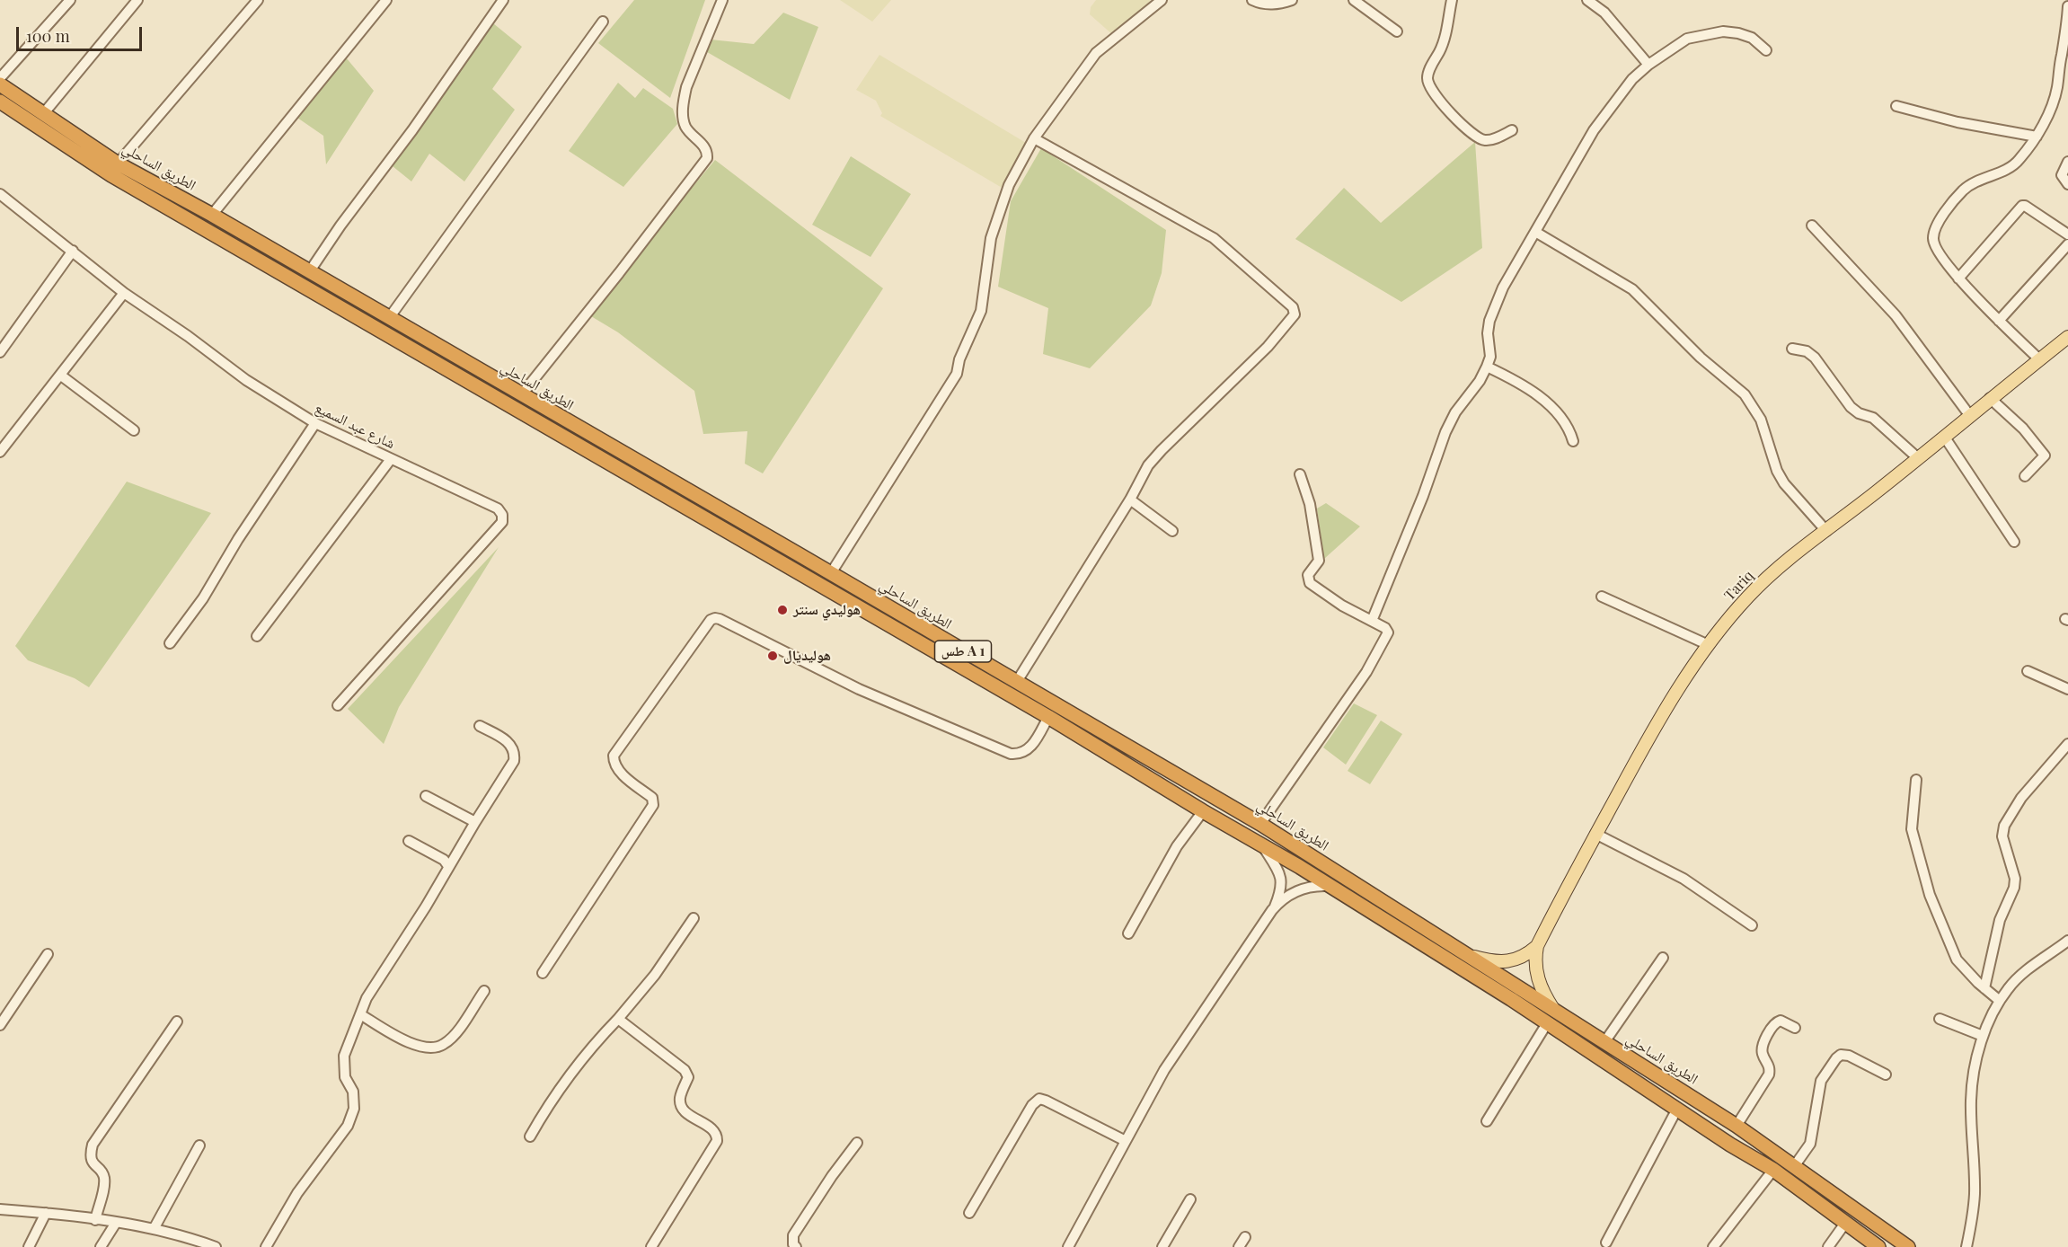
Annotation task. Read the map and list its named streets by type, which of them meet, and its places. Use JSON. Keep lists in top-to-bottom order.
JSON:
{
  "streets": {
    "highway": ["الطريق الساحلي", "طس A 1"],
    "main road": ["Tariq"],
    "street": ["شارع عبد السميع"]
  },
  "places": ["هوليدي سنتر", "هوليديال"],
  "scale_bar": "100 m"
}
